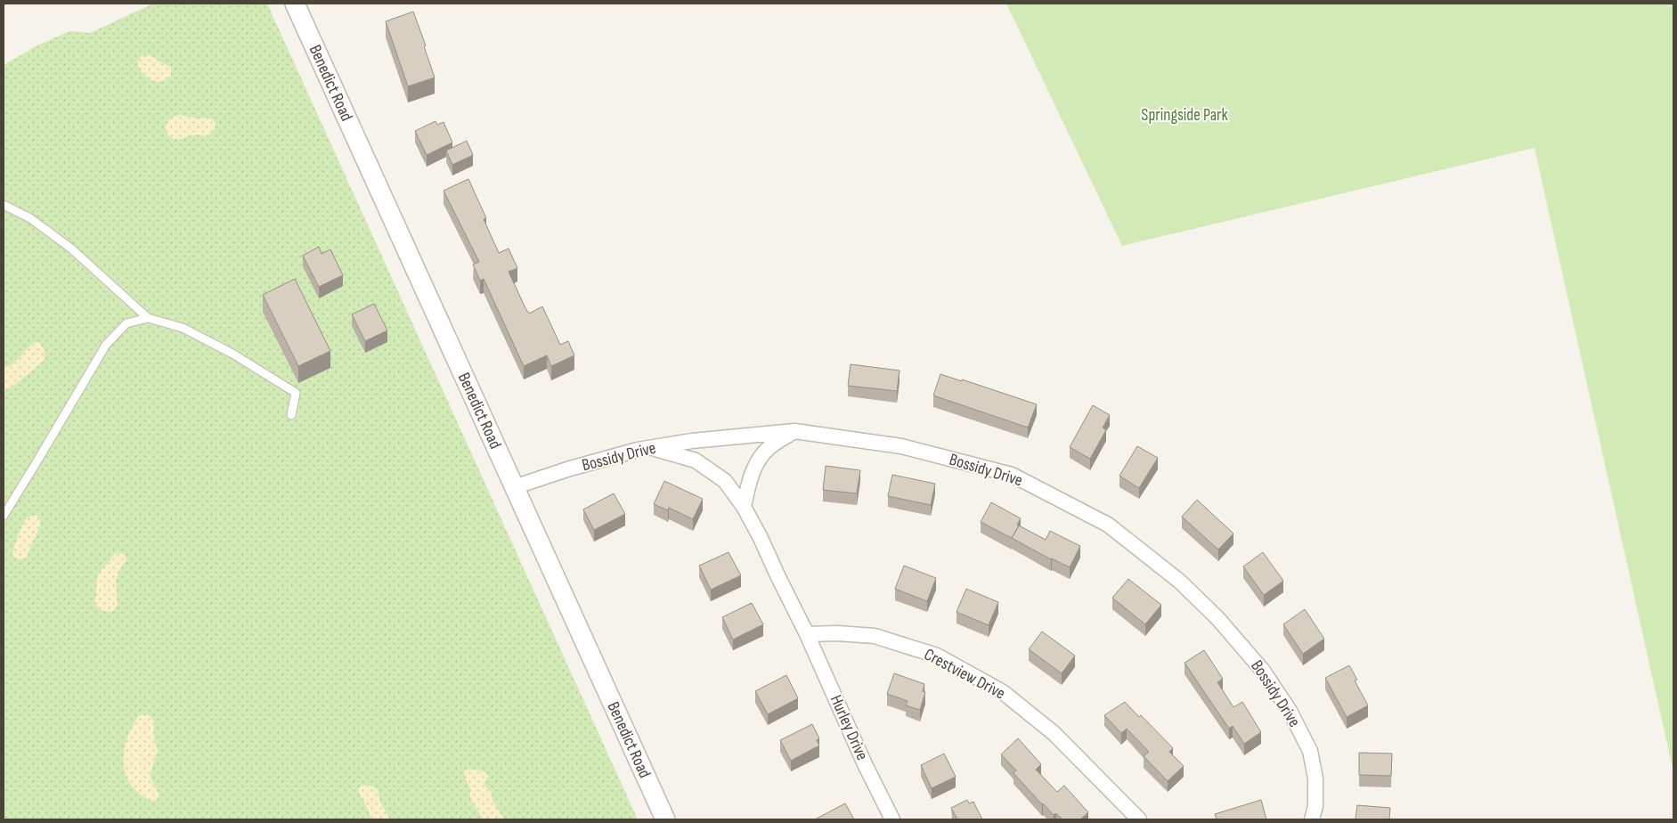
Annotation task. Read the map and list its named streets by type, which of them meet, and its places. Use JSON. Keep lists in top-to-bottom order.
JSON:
{
  "streets": {
    "street": [
      "Benedict Road",
      "Bossidy Drive",
      "Crestview Drive",
      "Hurley Drive"
    ]
  },
  "crossings": [
    ["Benedict Road", "Bossidy Drive"],
    ["Crestview Drive", "Hurley Drive"]
  ],
  "parks": ["Springside Park"]
}
